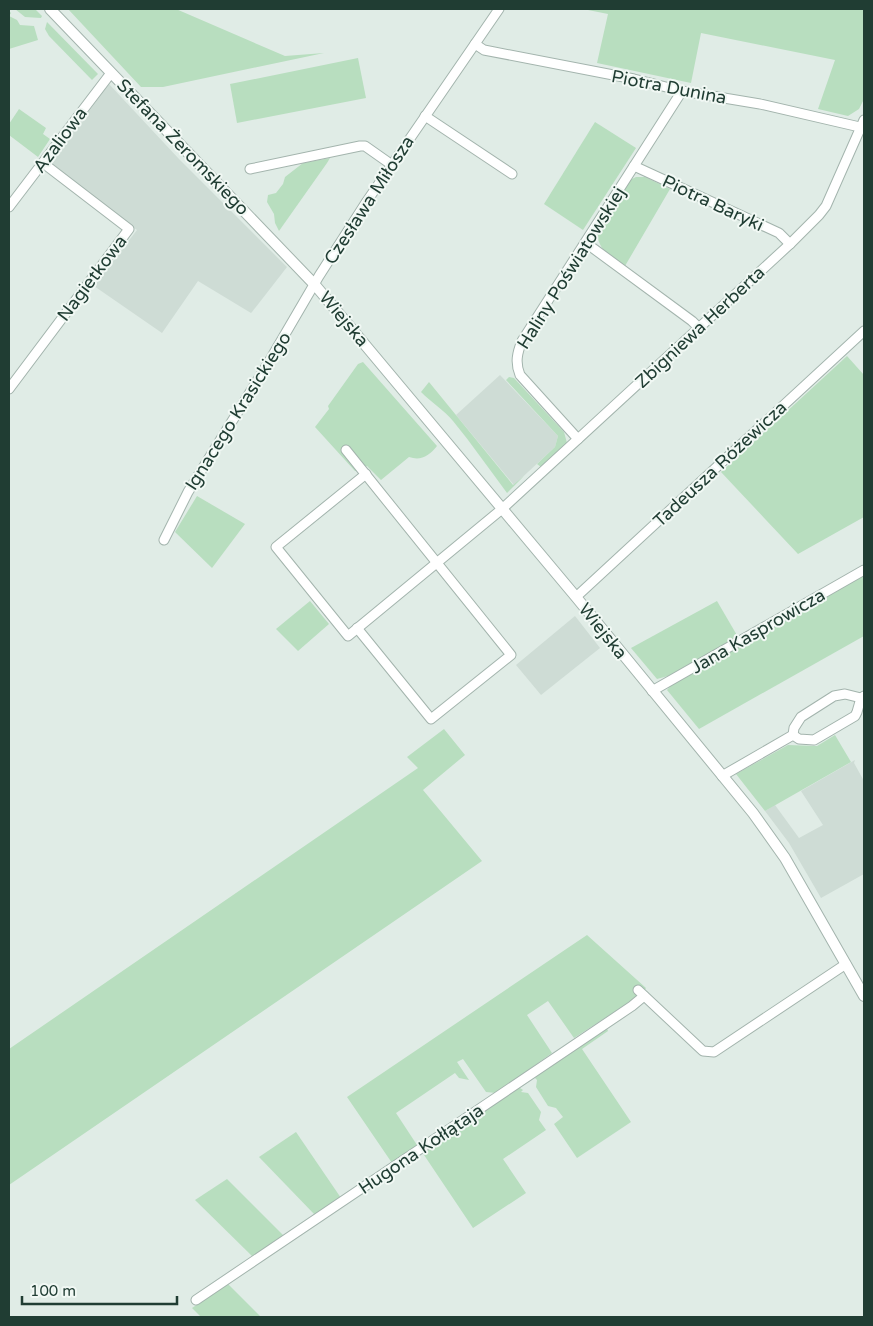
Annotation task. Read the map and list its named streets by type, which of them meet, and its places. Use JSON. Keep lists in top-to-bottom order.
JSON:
{
  "streets": {
    "street": [
      "Piotra Dunina",
      "Azaliowa",
      "Stefana Żeromskiego",
      "Czesława Miłosza",
      "Piotra Baryki",
      "Haliny Poświatowskiej",
      "Nagietkowa",
      "Wiejska",
      "Zbigniewa Herberta",
      "Ignacego Krasickiego",
      "Tadeusza Różewicza",
      "Jana Kasprowicza",
      "Hugona Kołłątaja"
    ]
  },
  "crossings": [
    ["Piotra Dunina", "Czesława Miłosza"],
    ["Piotra Dunina", "Haliny Poświatowskiej"],
    ["Piotra Dunina", "Zbigniewa Herberta"],
    ["Azaliowa", "Stefana Żeromskiego"],
    ["Azaliowa", "Nagietkowa"],
    ["Stefana Żeromskiego", "Czesława Miłosza"],
    ["Stefana Żeromskiego", "Wiejska"],
    ["Stefana Żeromskiego", "Ignacego Krasickiego"],
    ["Czesława Miłosza", "Wiejska"],
    ["Czesława Miłosza", "Ignacego Krasickiego"],
    ["Piotra Baryki", "Haliny Poświatowskiej"],
    ["Piotra Baryki", "Zbigniewa Herberta"],
    ["Haliny Poświatowskiej", "Zbigniewa Herberta"],
    ["Wiejska", "Zbigniewa Herberta"],
    ["Wiejska", "Ignacego Krasickiego"],
    ["Wiejska", "Tadeusza Różewicza"],
    ["Wiejska", "Jana Kasprowicza"],
    ["Wiejska", "Hugona Kołłątaja"]
  ],
  "scale_bar": "100 m"
}
